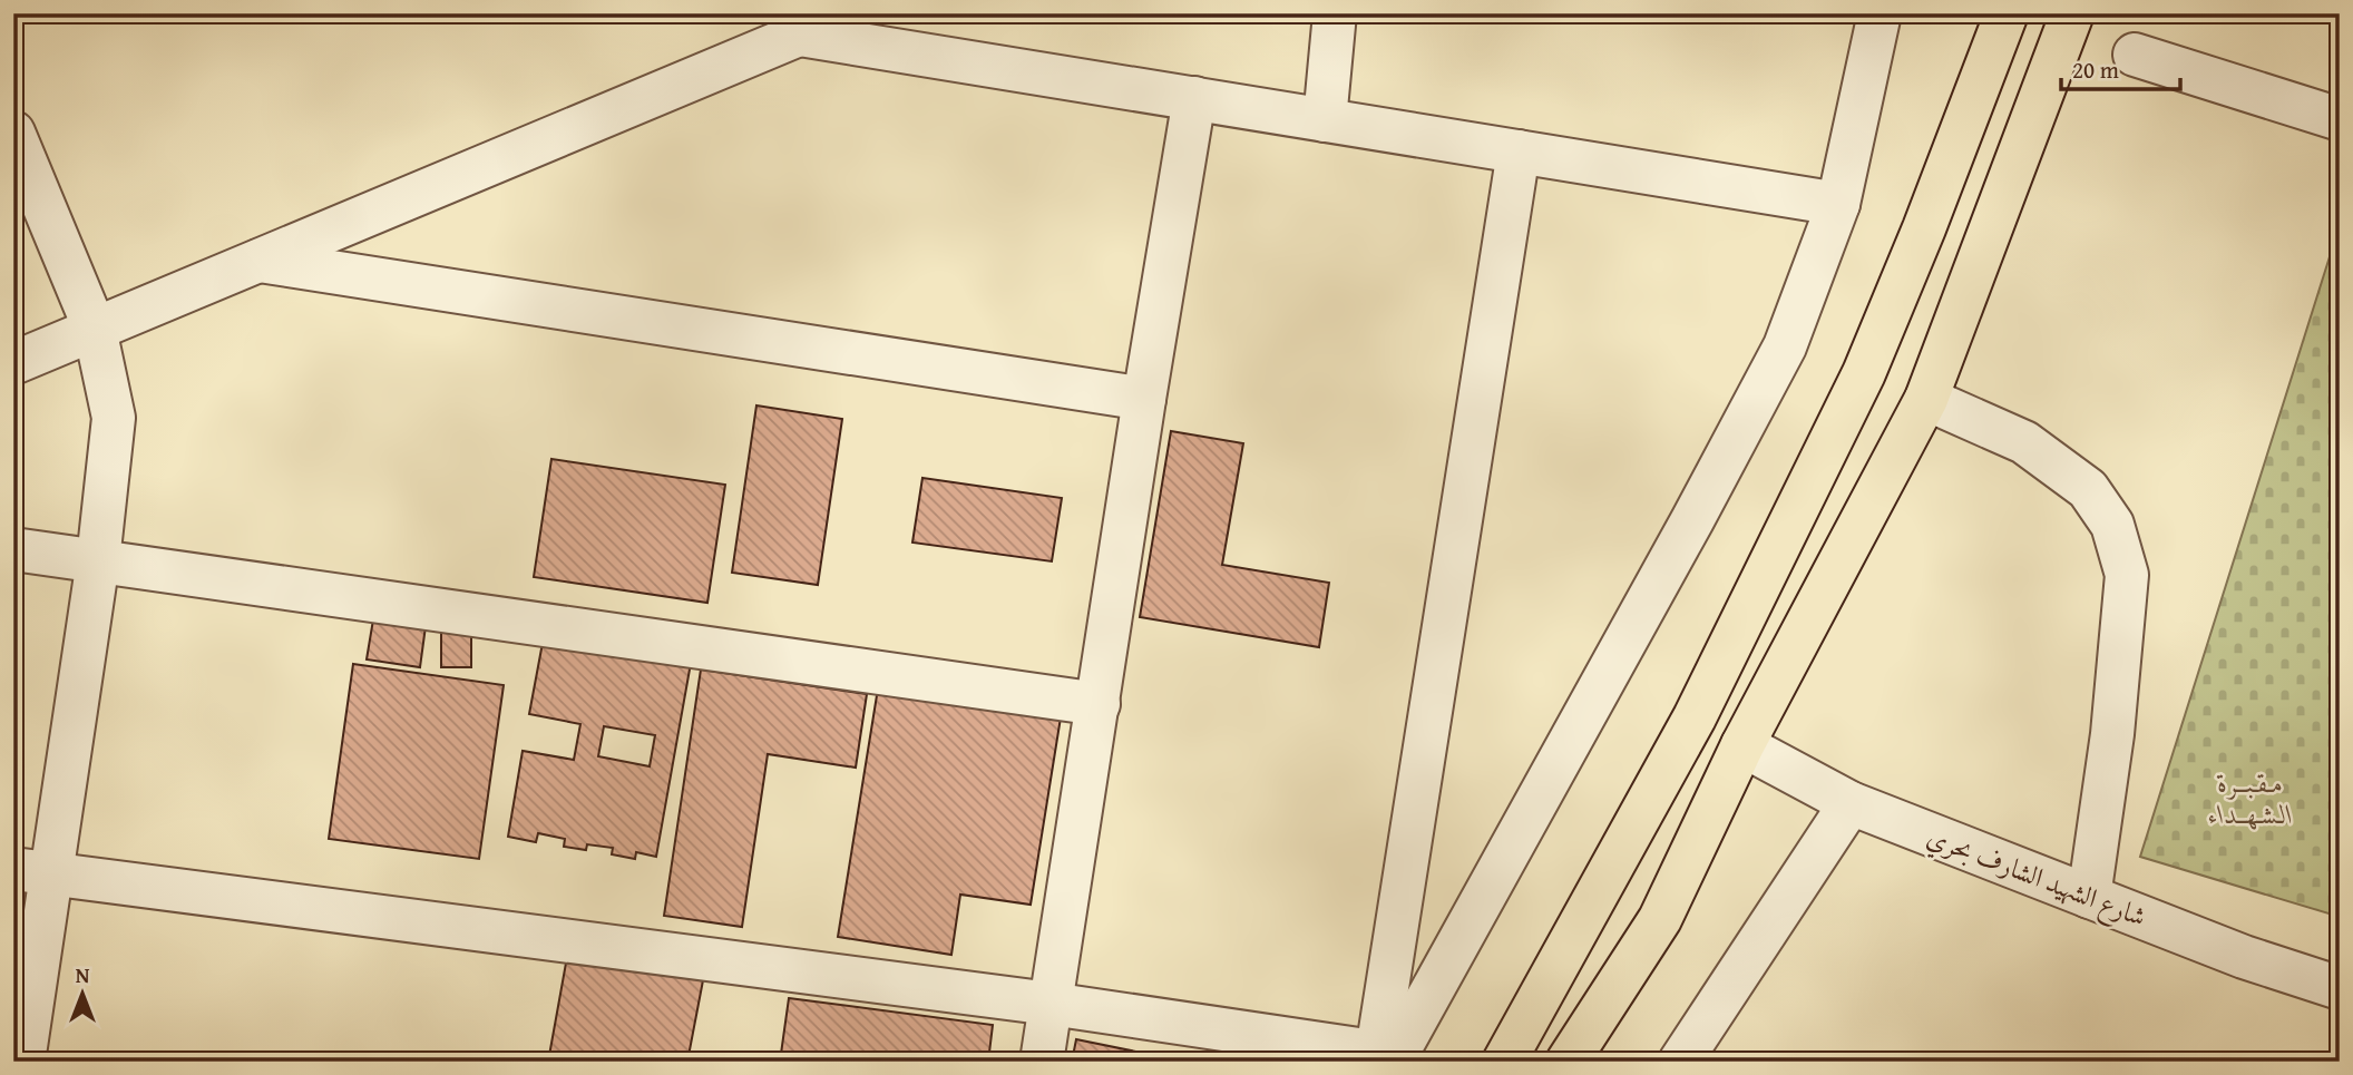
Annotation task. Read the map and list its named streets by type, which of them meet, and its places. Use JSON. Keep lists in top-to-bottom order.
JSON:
{
  "streets": {
    "street": ["شارع الشهيد الشارف بحري"]
  },
  "parks": ["مـقـبــرة الـشـهــداء"],
  "scale_bar": "20 m",
  "north": "top"
}
